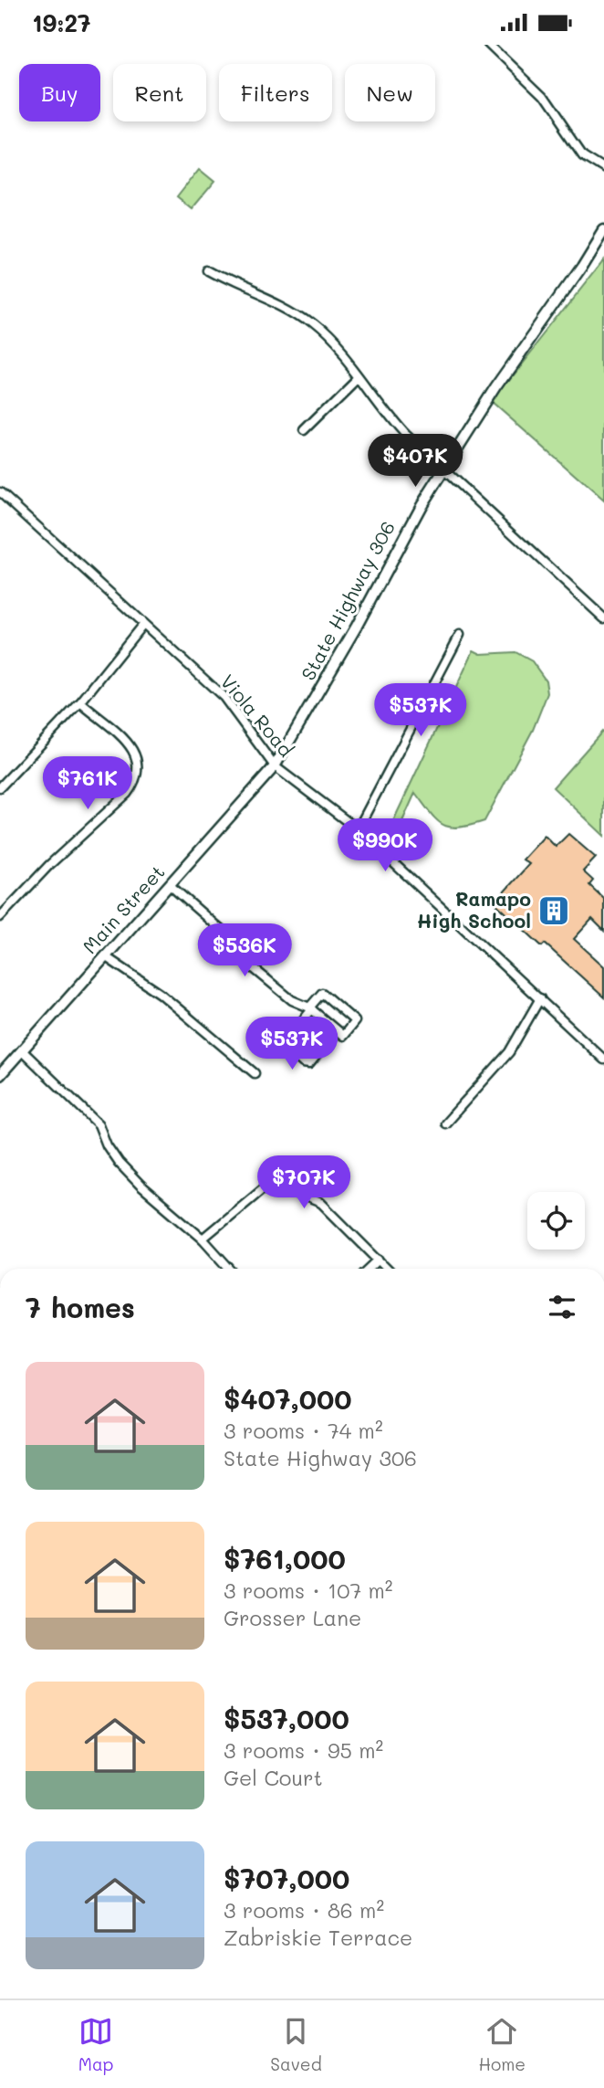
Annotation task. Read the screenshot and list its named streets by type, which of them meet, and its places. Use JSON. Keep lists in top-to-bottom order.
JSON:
{
  "streets": {
    "main road": ["State Highway 306", "Main Street"],
    "street": ["Viola Road"]
  },
  "crossings": [
    ["State Highway 306", "Viola Road"],
    ["State Highway 306", "Main Street"],
    ["Viola Road", "Main Street"]
  ],
  "places": {
    "building": ["Ramapo High School"]
  },
  "page": {
    "status": "19:27",
    "chip": [
      "Buy",
      "Rent",
      "Filters",
      "New"
    ],
    "price": [
      "$407K",
      "$537K",
      "$761K",
      "$990K",
      "$536K",
      "$537K",
      "$707K"
    ],
    "heading": "7 homes",
    "list": [
      {
        "name": "$407,000",
        "note": "3 rooms · 74 m² · State Highway 306"
      },
      {
        "name": "$761,000",
        "note": "3 rooms · 107 m² · Grosser Lane"
      },
      {
        "name": "$537,000",
        "note": "3 rooms · 95 m² · Gel Court"
      },
      {
        "name": "$707,000",
        "note": "3 rooms · 86 m² · Zabriskie Terrace"
      }
    ],
    "tabs": ["Map", "Saved", "Home"]
  }
}
